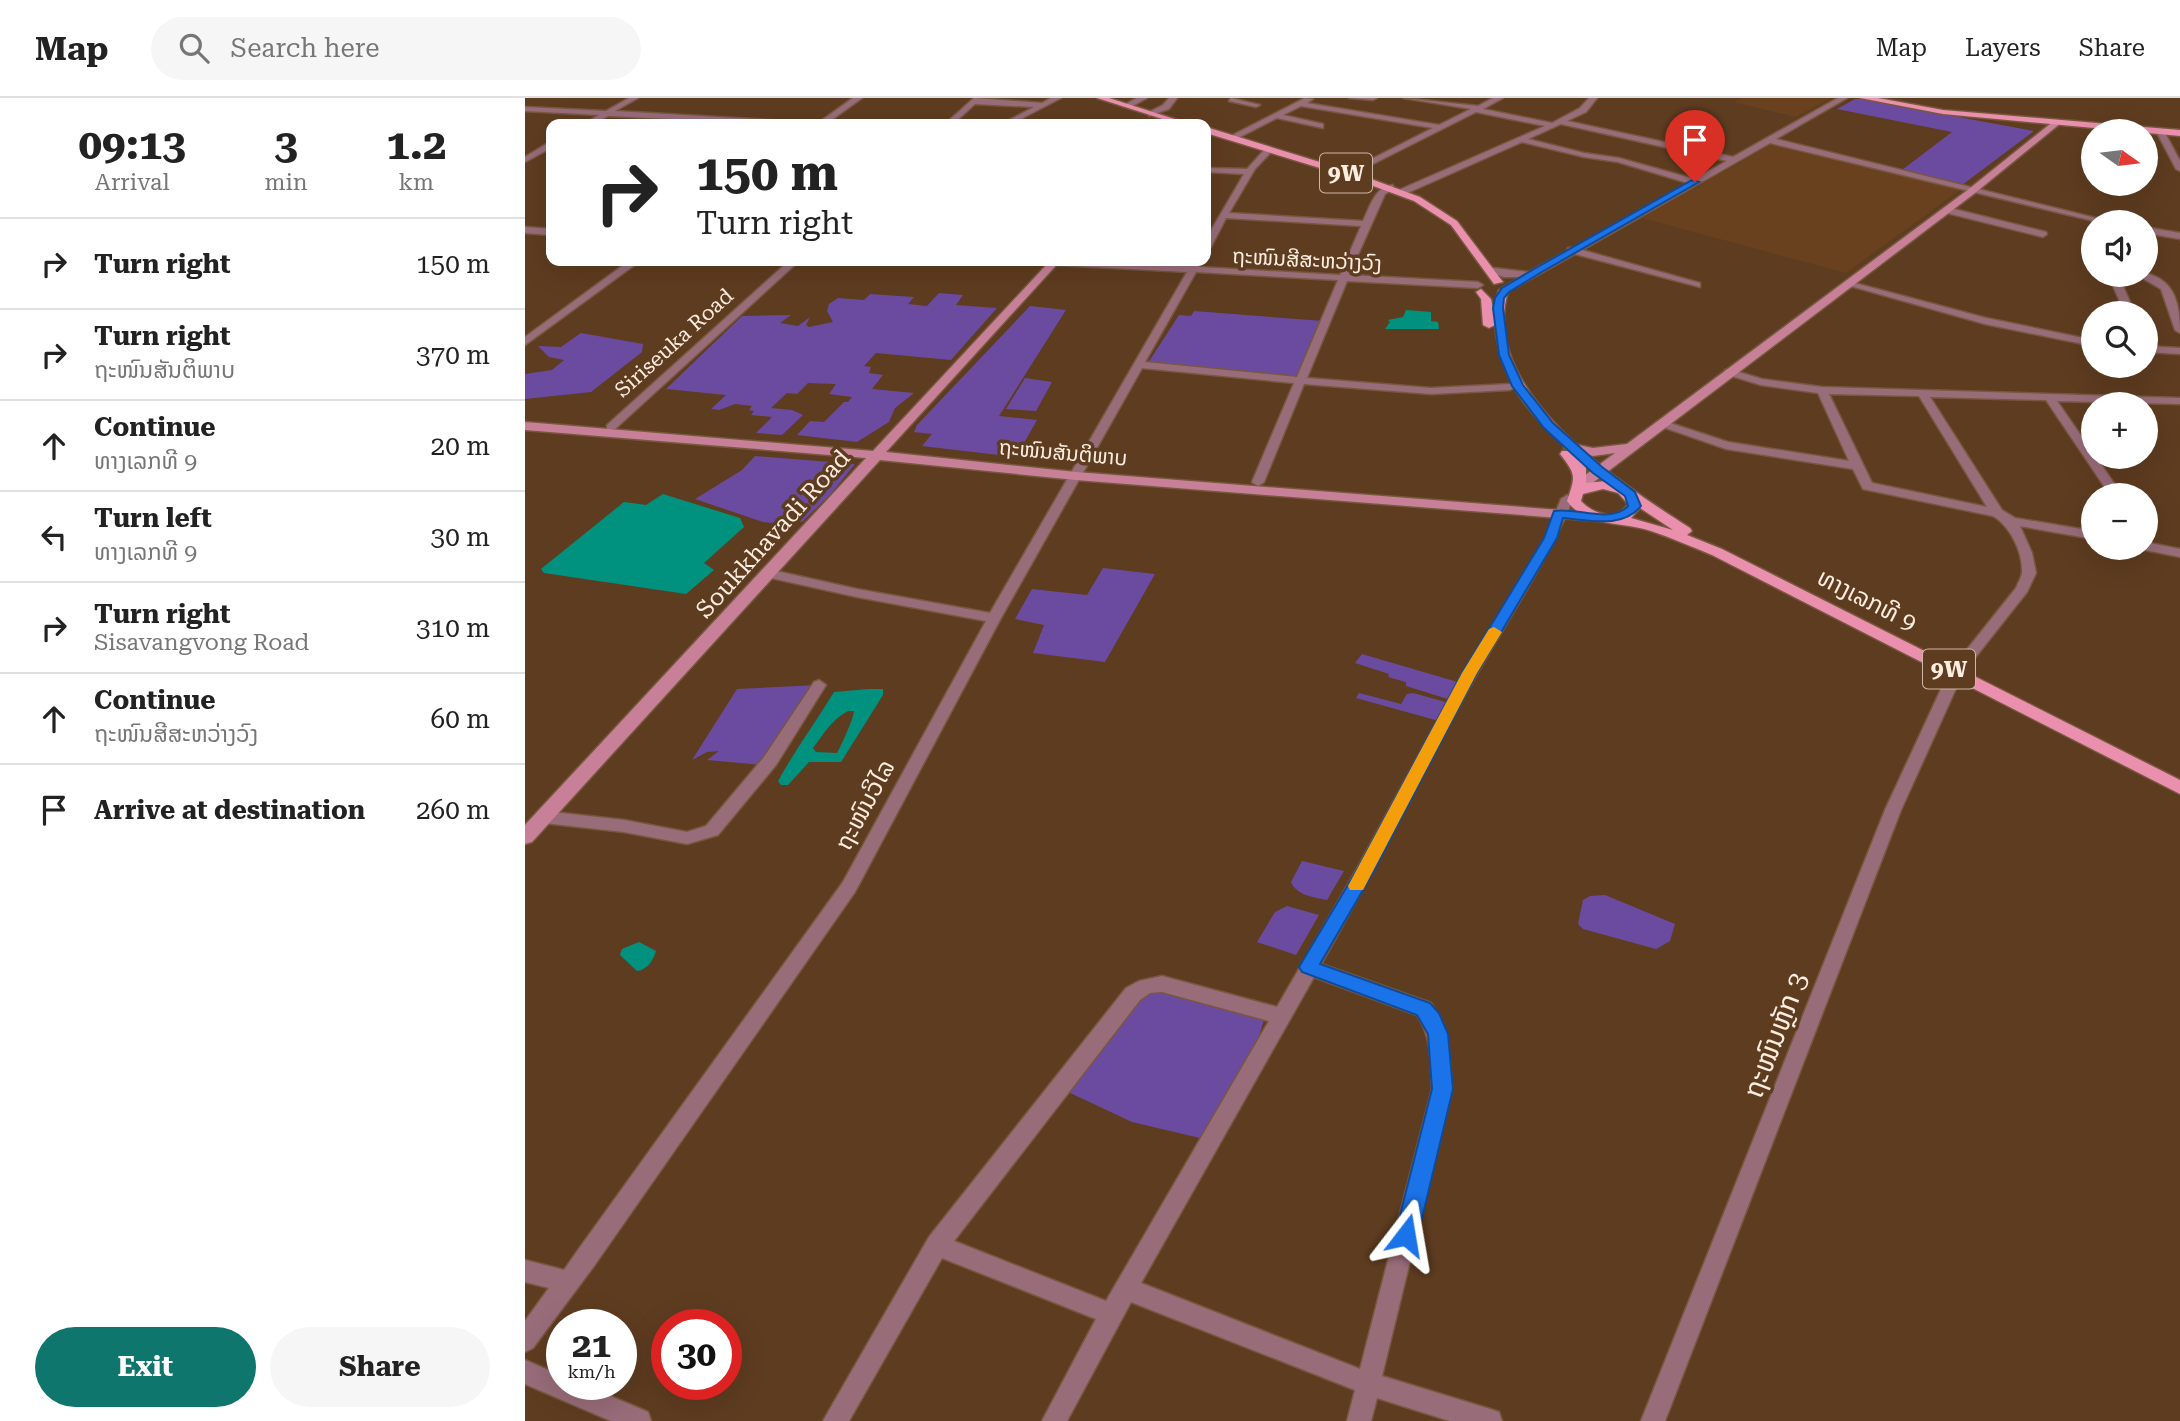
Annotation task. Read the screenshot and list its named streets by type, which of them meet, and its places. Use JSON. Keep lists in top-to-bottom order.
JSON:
{
  "streets": {
    "main road": ["9W", "ທາງເລກທີ 9"],
    "street": [
      "ຖະໜົນສີສະຫວ່າງວົງ",
      "Siriseuka Road",
      "ຖະໜົນສັນຕິພາບ",
      "Soukkhavadi Road",
      "ຖະໜົນວິໄລ",
      "ຖະໜົນຫຼັກ 3"
    ]
  },
  "crossings": [
    ["9W", "ທາງເລກທີ 9"],
    ["ຖະໜົນສີສະຫວ່າງວົງ", "ທາງເລກທີ 9"],
    ["ຖະໜົນສີສະຫວ່າງວົງ", "ຖະໜົນວິໄລ"],
    ["Siriseuka Road", "ຖະໜົນສັນຕິພາບ"],
    ["ຖະໜົນສັນຕິພາບ", "Soukkhavadi Road"],
    ["ຖະໜົນສັນຕິພາບ", "ທາງເລກທີ 9"],
    ["ຖະໜົນສັນຕິພາບ", "ຖະໜົນວິໄລ"],
    ["ທາງເລກທີ 9", "ຖະໜົນຫຼັກ 3"]
  ],
  "north": "right",
  "page": {
    "header": "Map",
    "search": "Search here",
    "nav": ["Map", "Layers", "Share"],
    "eta": [
      "09:13",
      "Arrival",
      "3",
      "min",
      "1.2",
      "km"
    ],
    "map_buttons": ["+", "−"],
    "turn": ["150 m", "Turn right"],
    "list": [
      {
        "name": "Turn right",
        "value": "150 m"
      },
      {
        "name": "Turn right",
        "note": "ຖະໜົນສັນຕິພາບ",
        "value": "370 m"
      },
      {
        "name": "Continue",
        "note": "ທາງເລກທີ 9",
        "value": "20 m"
      },
      {
        "name": "Turn left",
        "note": "ທາງເລກທີ 9",
        "value": "30 m"
      },
      {
        "name": "Turn right",
        "note": "Sisavangvong Road",
        "value": "310 m"
      },
      {
        "name": "Continue",
        "note": "ຖະໜົນສີສະຫວ່າງວົງ",
        "value": "60 m"
      },
      {
        "name": "Arrive at destination",
        "value": "260 m"
      }
    ],
    "speed": "21 km/h",
    "limit": "30",
    "buttons": ["Exit", "Share"]
  }
}
